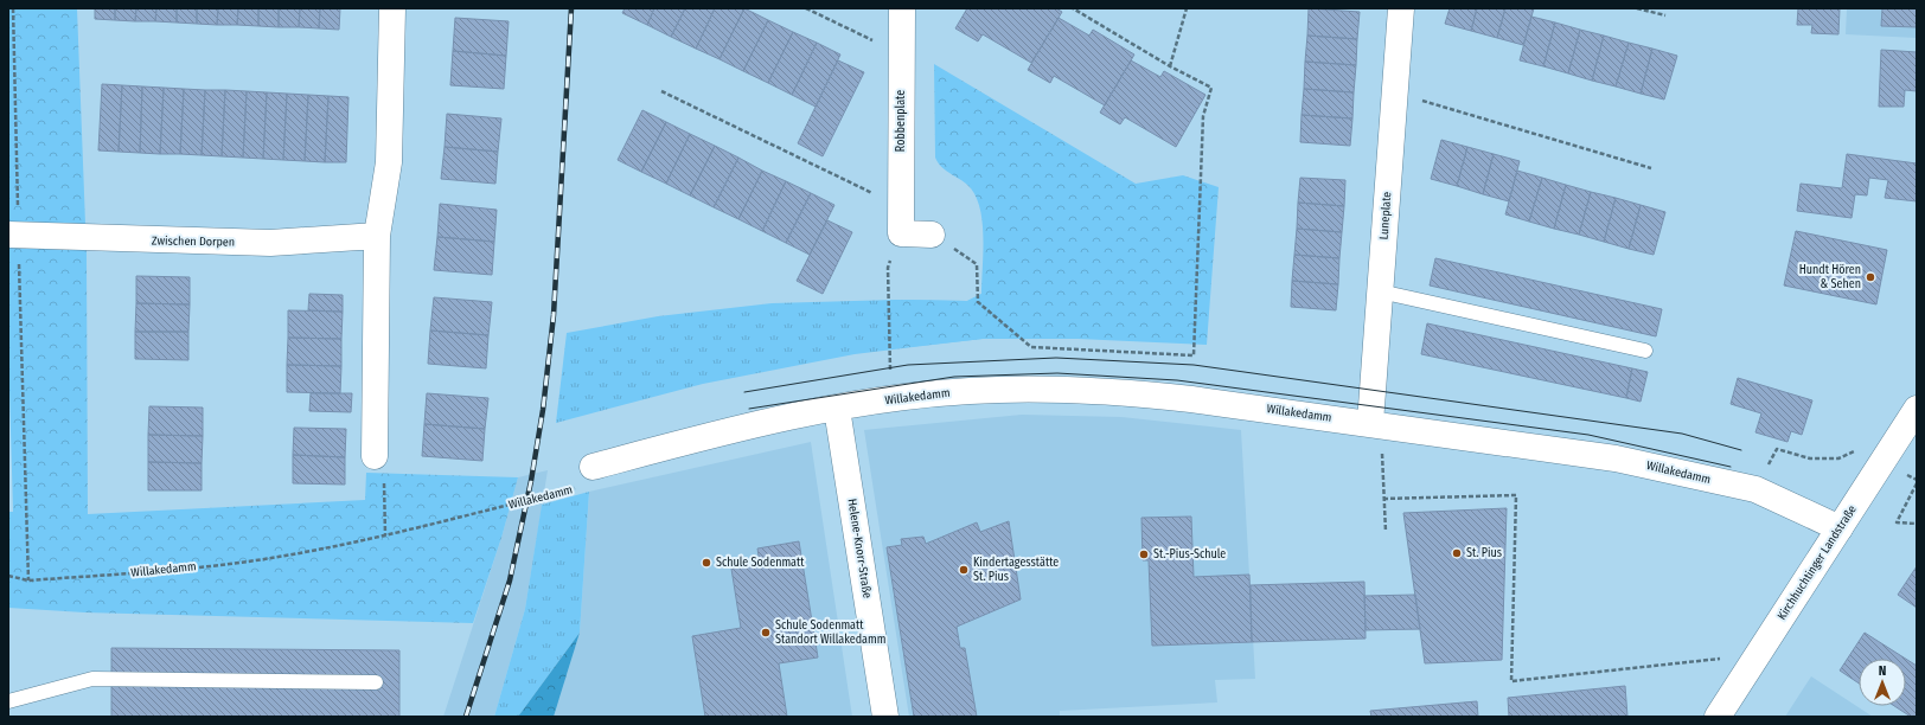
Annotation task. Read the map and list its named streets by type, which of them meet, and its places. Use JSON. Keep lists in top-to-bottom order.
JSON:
{
  "streets": {
    "street": [
      "Robbenplate",
      "Luneplate",
      "Zwischen Dorpen",
      "Willakedamm",
      "Helene-Knorr-Straße",
      "Kirchhuchtinger Landstraße"
    ]
  },
  "crossings": [
    ["Luneplate", "Willakedamm"],
    ["Willakedamm", "Helene-Knorr-Straße"],
    ["Willakedamm", "Kirchhuchtinger Landstraße"]
  ],
  "places": [
    "Hundt Hören & Sehen",
    "St. Pius",
    "St.-Pius-Schule",
    "Schule Sodenmatt",
    "Kindertagesstätte St. Pius",
    "Schule Sodenmatt Standort Willakedamm"
  ],
  "north": "top"
}
